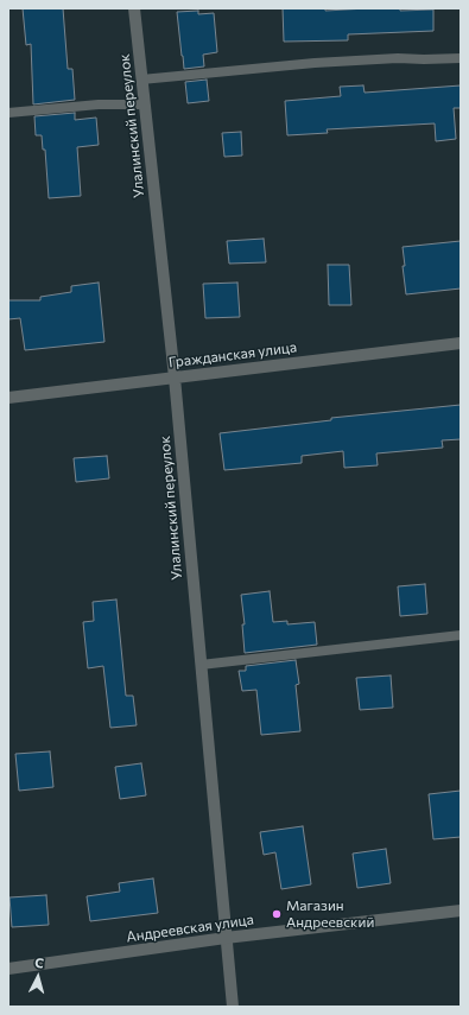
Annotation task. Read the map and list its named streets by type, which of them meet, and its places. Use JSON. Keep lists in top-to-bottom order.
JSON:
{
  "streets": {
    "street": ["Улалинский переулок", "Гражданская улица", "Андреевская улица"]
  },
  "crossings": [
    ["Улалинский переулок", "Гражданская улица"],
    ["Улалинский переулок", "Андреевская улица"]
  ],
  "places": ["Магазин Андреевский"],
  "north": "top"
}
